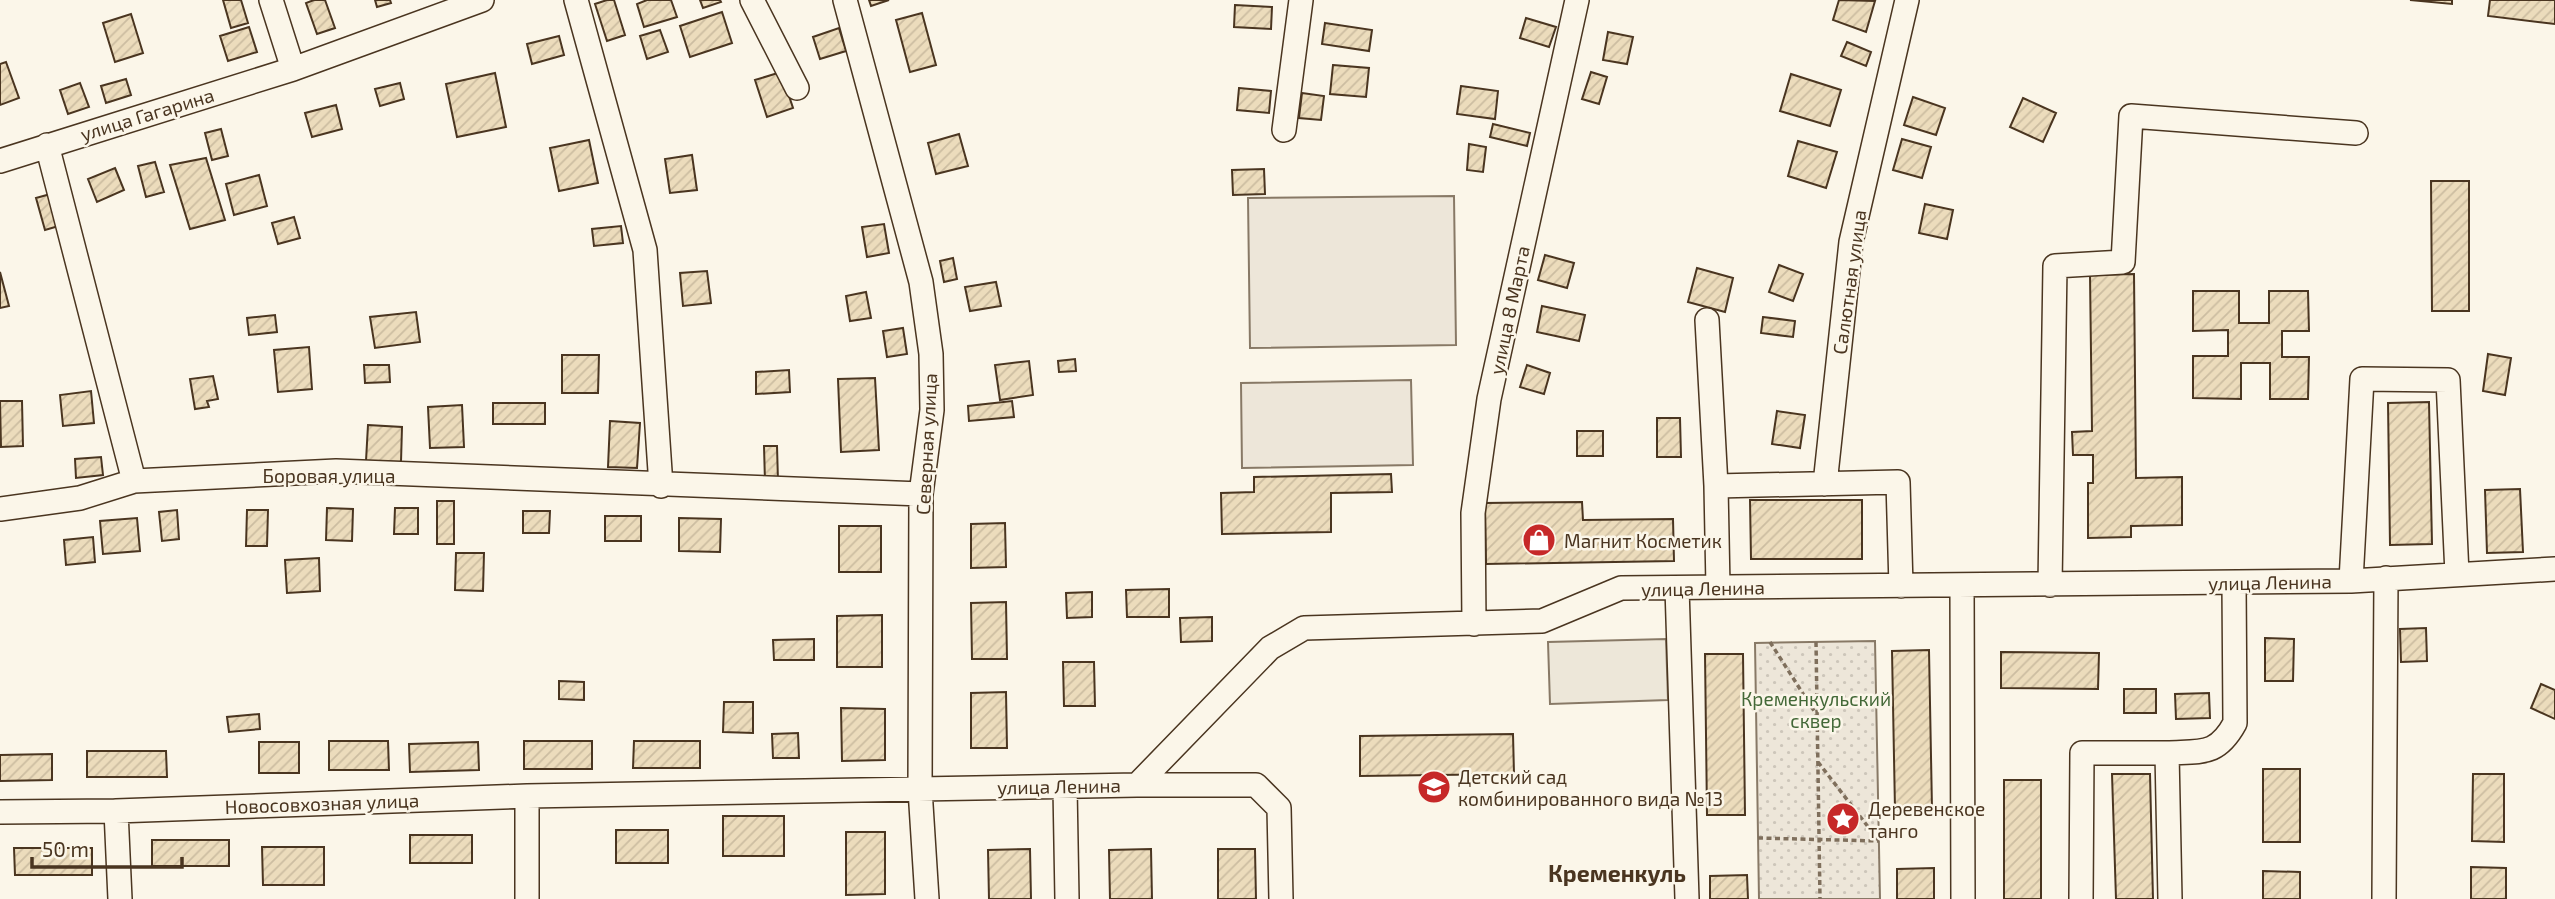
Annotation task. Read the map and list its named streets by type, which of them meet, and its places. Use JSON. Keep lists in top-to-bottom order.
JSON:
{
  "streets": {
    "street": [
      "улица Гагарина",
      "Салютная улица",
      "улица 8 Марта",
      "Северная улица",
      "Боровая улица",
      "улица Ленина",
      "Новосовхозная улица"
    ]
  },
  "crossings": [
    ["улица 8 Марта", "улица Ленина"],
    ["Северная улица", "Боровая улица"],
    ["Северная улица", "улица Ленина"],
    ["Северная улица", "Новосовхозная улица"],
    ["улица Ленина", "Новосовхозная улица"]
  ],
  "districts": ["Кременкуль"],
  "parks": ["Кременкульский сквер"],
  "places": {
    "shop": ["Магнит Косметик"],
    "school or university": ["Детский сад комбинированного вида №13"],
    "place": ["Деревенское танго"]
  },
  "scale_bar": "50 m"
}
